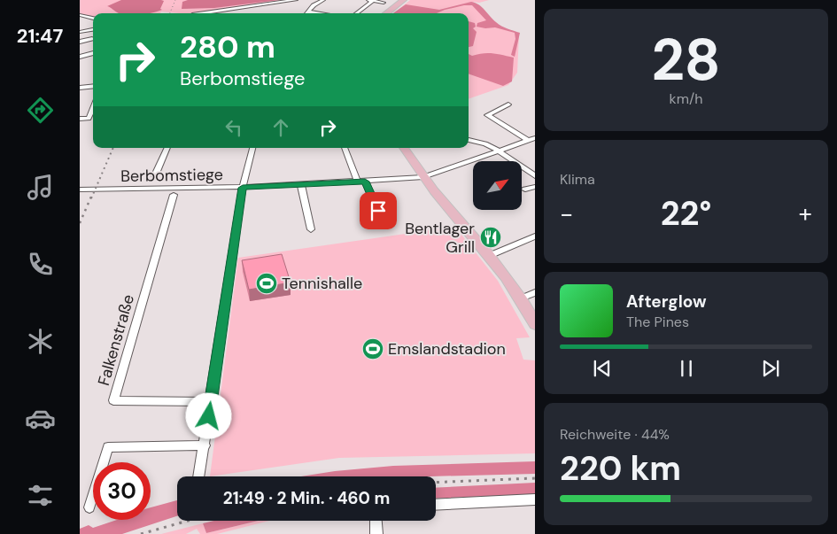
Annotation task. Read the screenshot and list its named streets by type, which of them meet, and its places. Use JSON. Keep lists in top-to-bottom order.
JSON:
{
  "streets": {
    "street": ["Berbomstiege", "Falkenstraße"]
  },
  "places": {
    "restaurant": ["Bentlager Grill"],
    "sports": ["Tennishalle", "Emslandstadion"]
  },
  "north": "top right",
  "page": {
    "tabs": "21:47",
    "tile": [
      ["28", "km/h"],
      "Klima",
      ["Reichweite · 44%", "220 km"]
    ],
    "turn": ["280 m", "Berbomstiege"],
    "heat": ["−", "22°", "+"],
    "song": ["Afterglow", "The Pines"],
    "limit": "30",
    "trip": "21:49 · 2 Min. · 460 m"
  }
}
